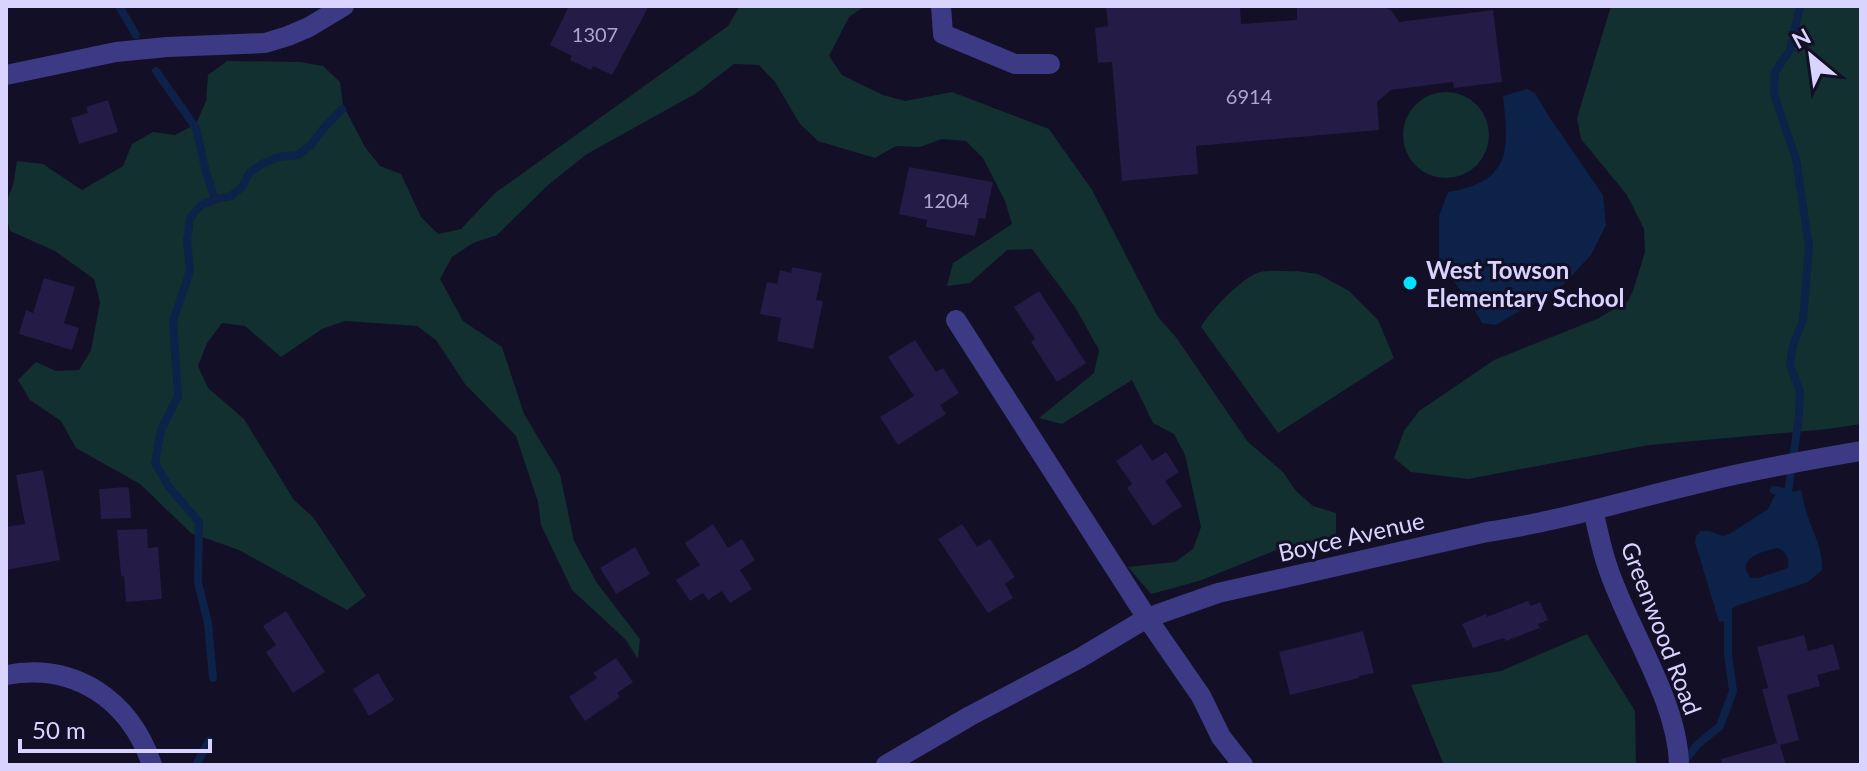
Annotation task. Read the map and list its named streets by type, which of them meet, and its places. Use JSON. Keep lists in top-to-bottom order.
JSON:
{
  "streets": {
    "street": ["Boyce Avenue", "Greenwood Road"]
  },
  "crossings": [
    ["Boyce Avenue", "Greenwood Road"]
  ],
  "places": ["West Towson Elementary School"],
  "house_numbers": ["1307", "6914", "1204"],
  "scale_bar": "50 m",
  "north": "top left"
}
